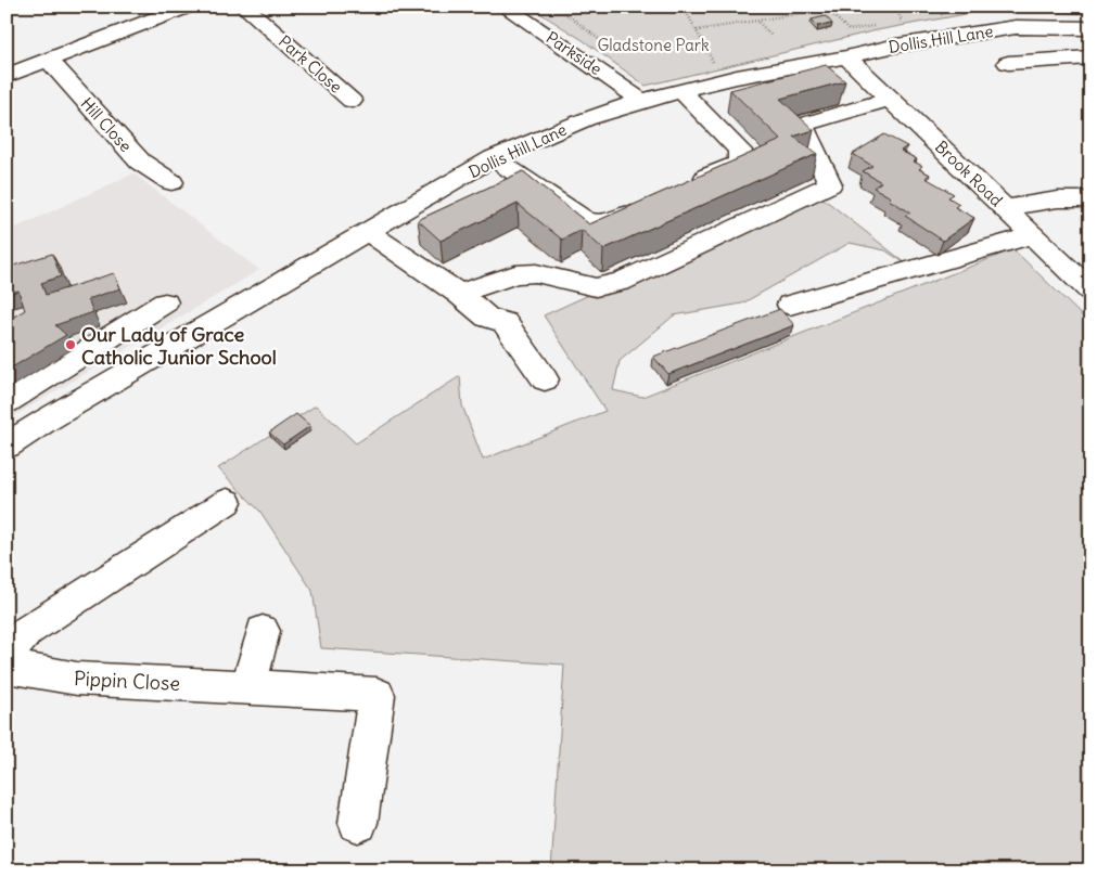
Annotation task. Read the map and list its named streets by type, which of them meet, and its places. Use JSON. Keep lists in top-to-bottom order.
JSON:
{
  "streets": {
    "street": [
      "Dollis Hill Lane",
      "Parkside",
      "Park Close",
      "Hill Close",
      "Brook Road",
      "Pippin Close"
    ]
  },
  "crossings": [
    ["Dollis Hill Lane", "Parkside"],
    ["Dollis Hill Lane", "Brook Road"]
  ],
  "parks": ["Gladstone Park"],
  "places": ["Our Lady of Grace Catholic Junior School"]
}
